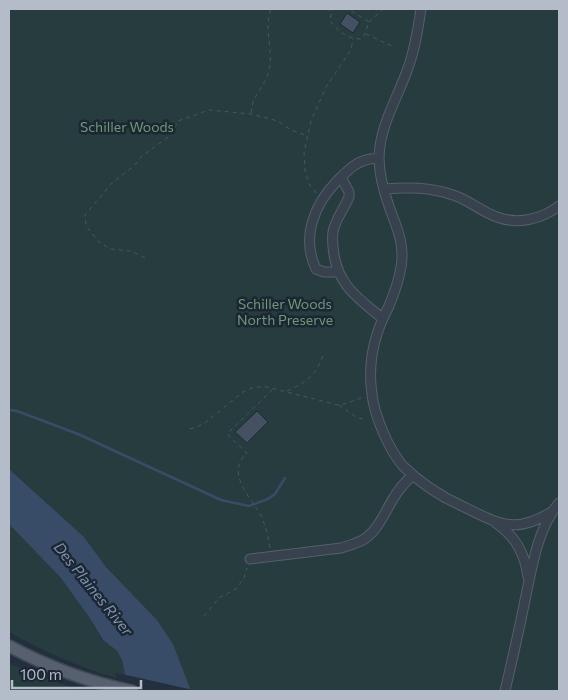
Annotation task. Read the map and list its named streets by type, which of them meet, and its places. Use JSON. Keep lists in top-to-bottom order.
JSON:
{
  "water": ["Des Plaines River"],
  "parks": ["Schiller Woods", "Schiller Woods North Preserve"],
  "scale_bar": "100 m"
}
